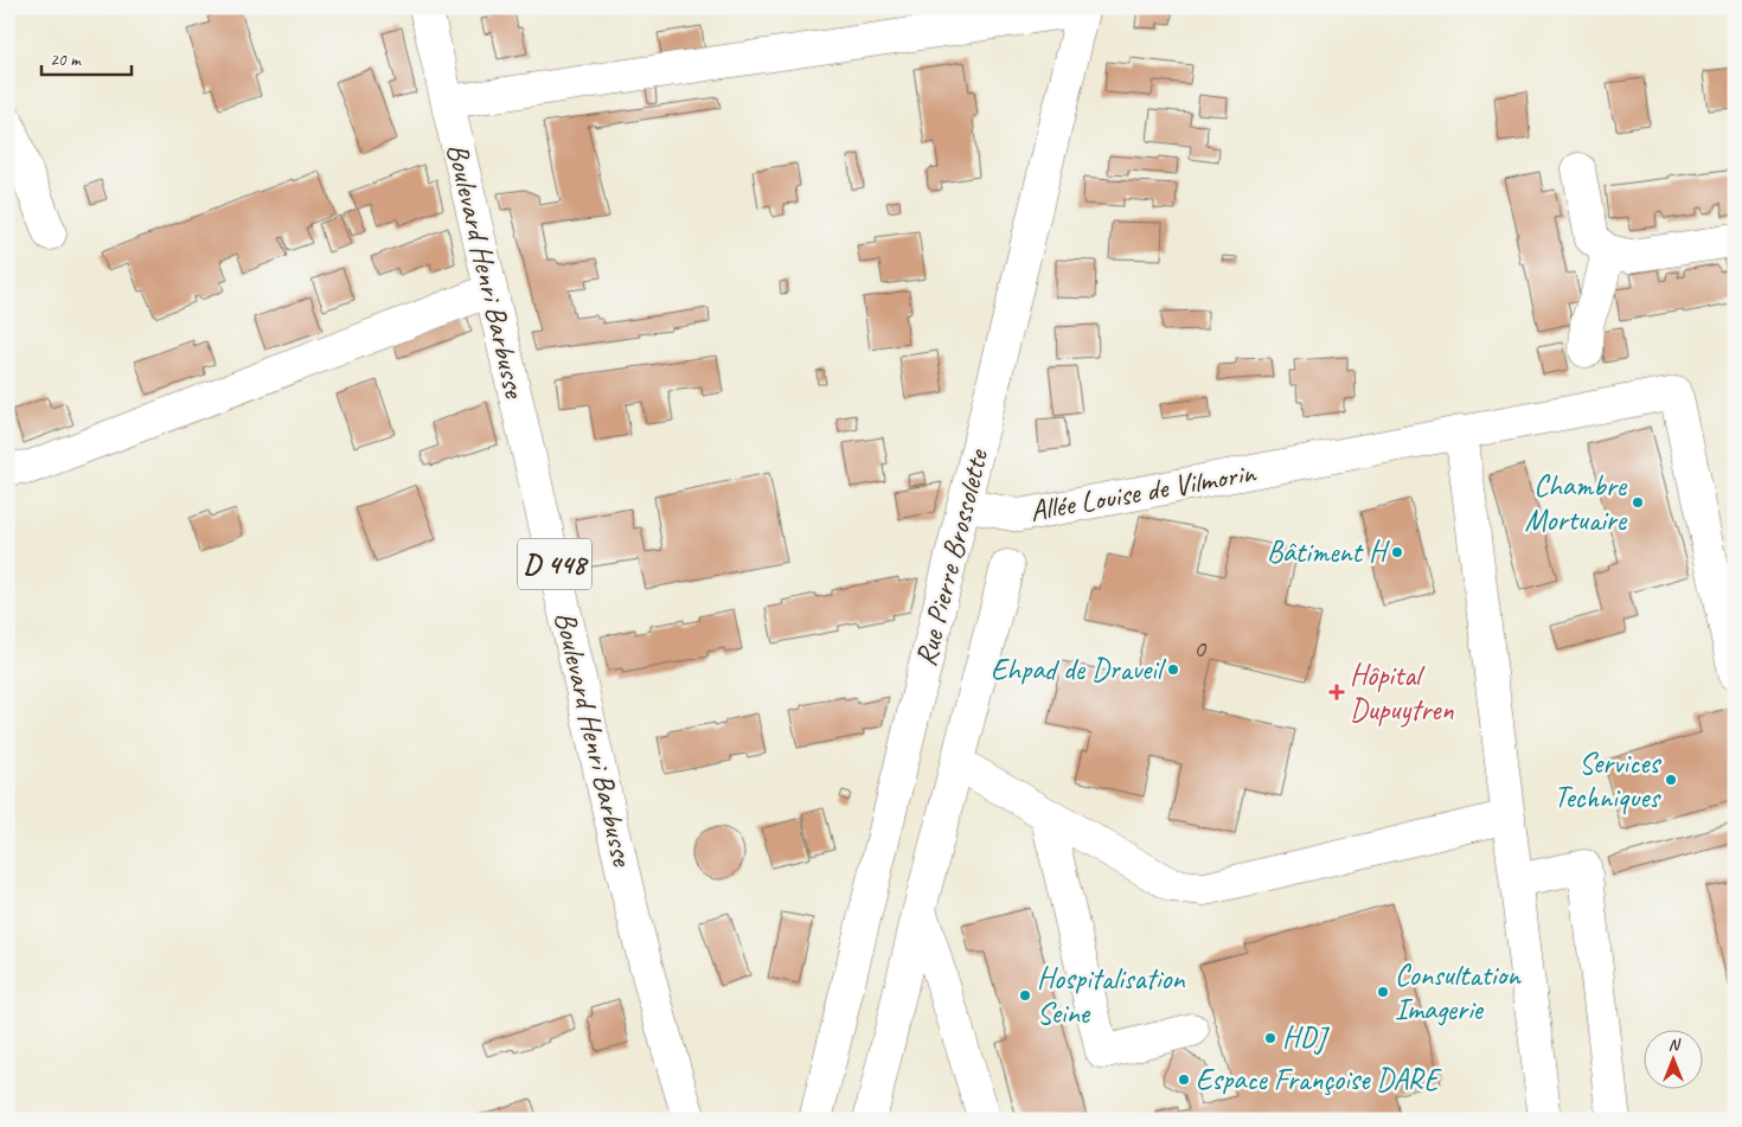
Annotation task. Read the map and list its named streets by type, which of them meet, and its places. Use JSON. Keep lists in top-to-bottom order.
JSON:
{
  "streets": {
    "street": [
      "Boulevard Henri Barbusse",
      "Allée Louise de Vilmorin",
      "Rue Pierre Brossolette",
      "D 448"
    ]
  },
  "crossings": [
    ["Allée Louise de Vilmorin", "Rue Pierre Brossolette"]
  ],
  "places": {
    "other": [
      "Chambre Mortuaire",
      "Bâtiment H",
      "Ehpad de Draveil",
      "Services Techniques",
      "Consultation Imagerie",
      "Hospitalisation Seine",
      "HDJ",
      "Espace Françoise DARE"
    ],
    "health": ["Hôpital Dupuytren"]
  },
  "house_numbers": ["0"],
  "scale_bar": "20 m",
  "north": "top"
}
